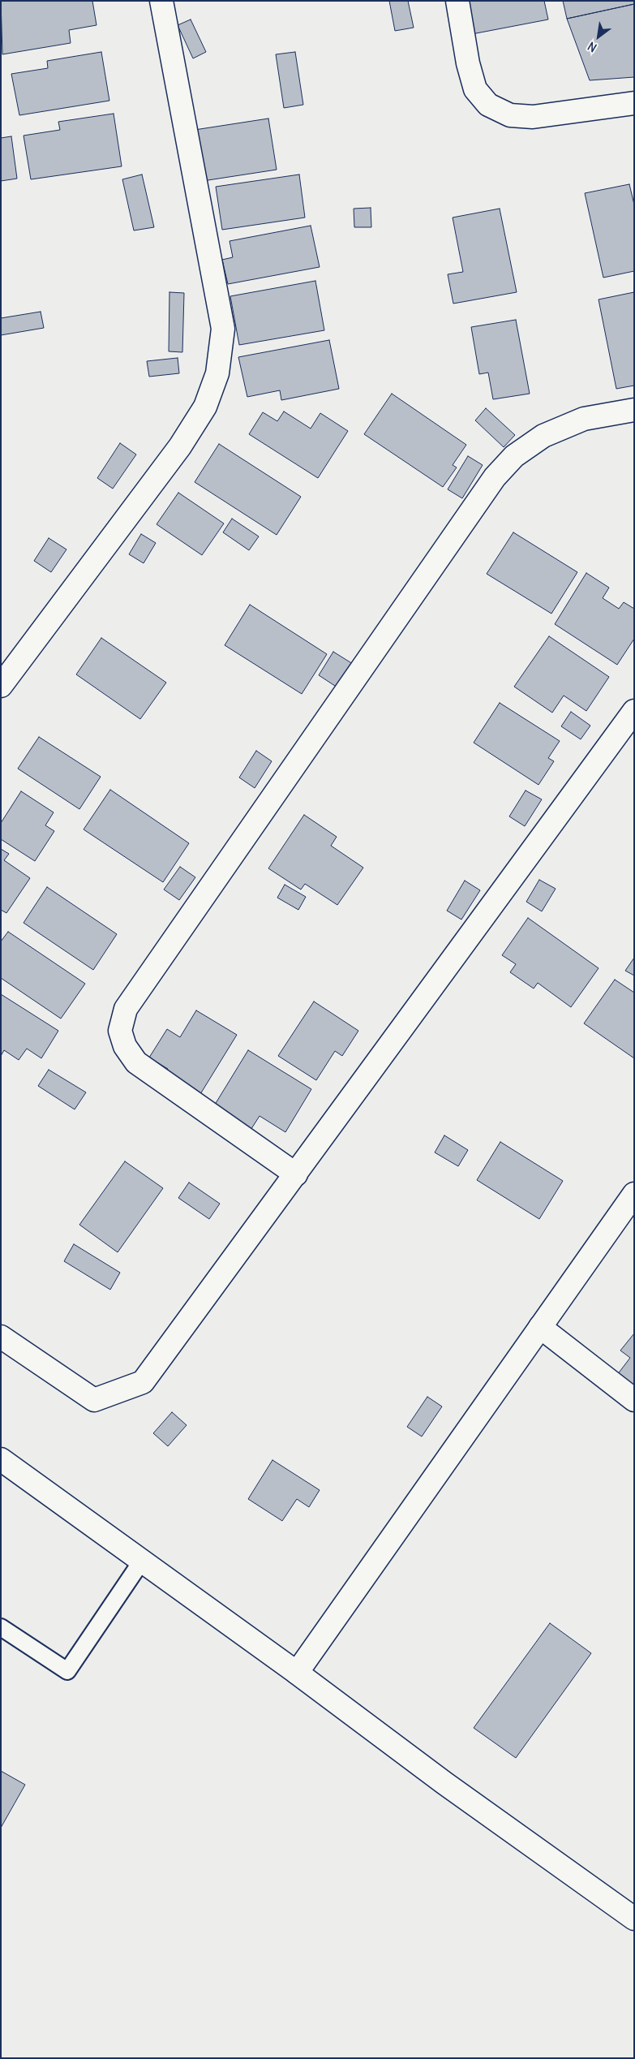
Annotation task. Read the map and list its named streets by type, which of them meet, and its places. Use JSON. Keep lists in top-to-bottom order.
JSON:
{
  "north": "bottom left"
}
